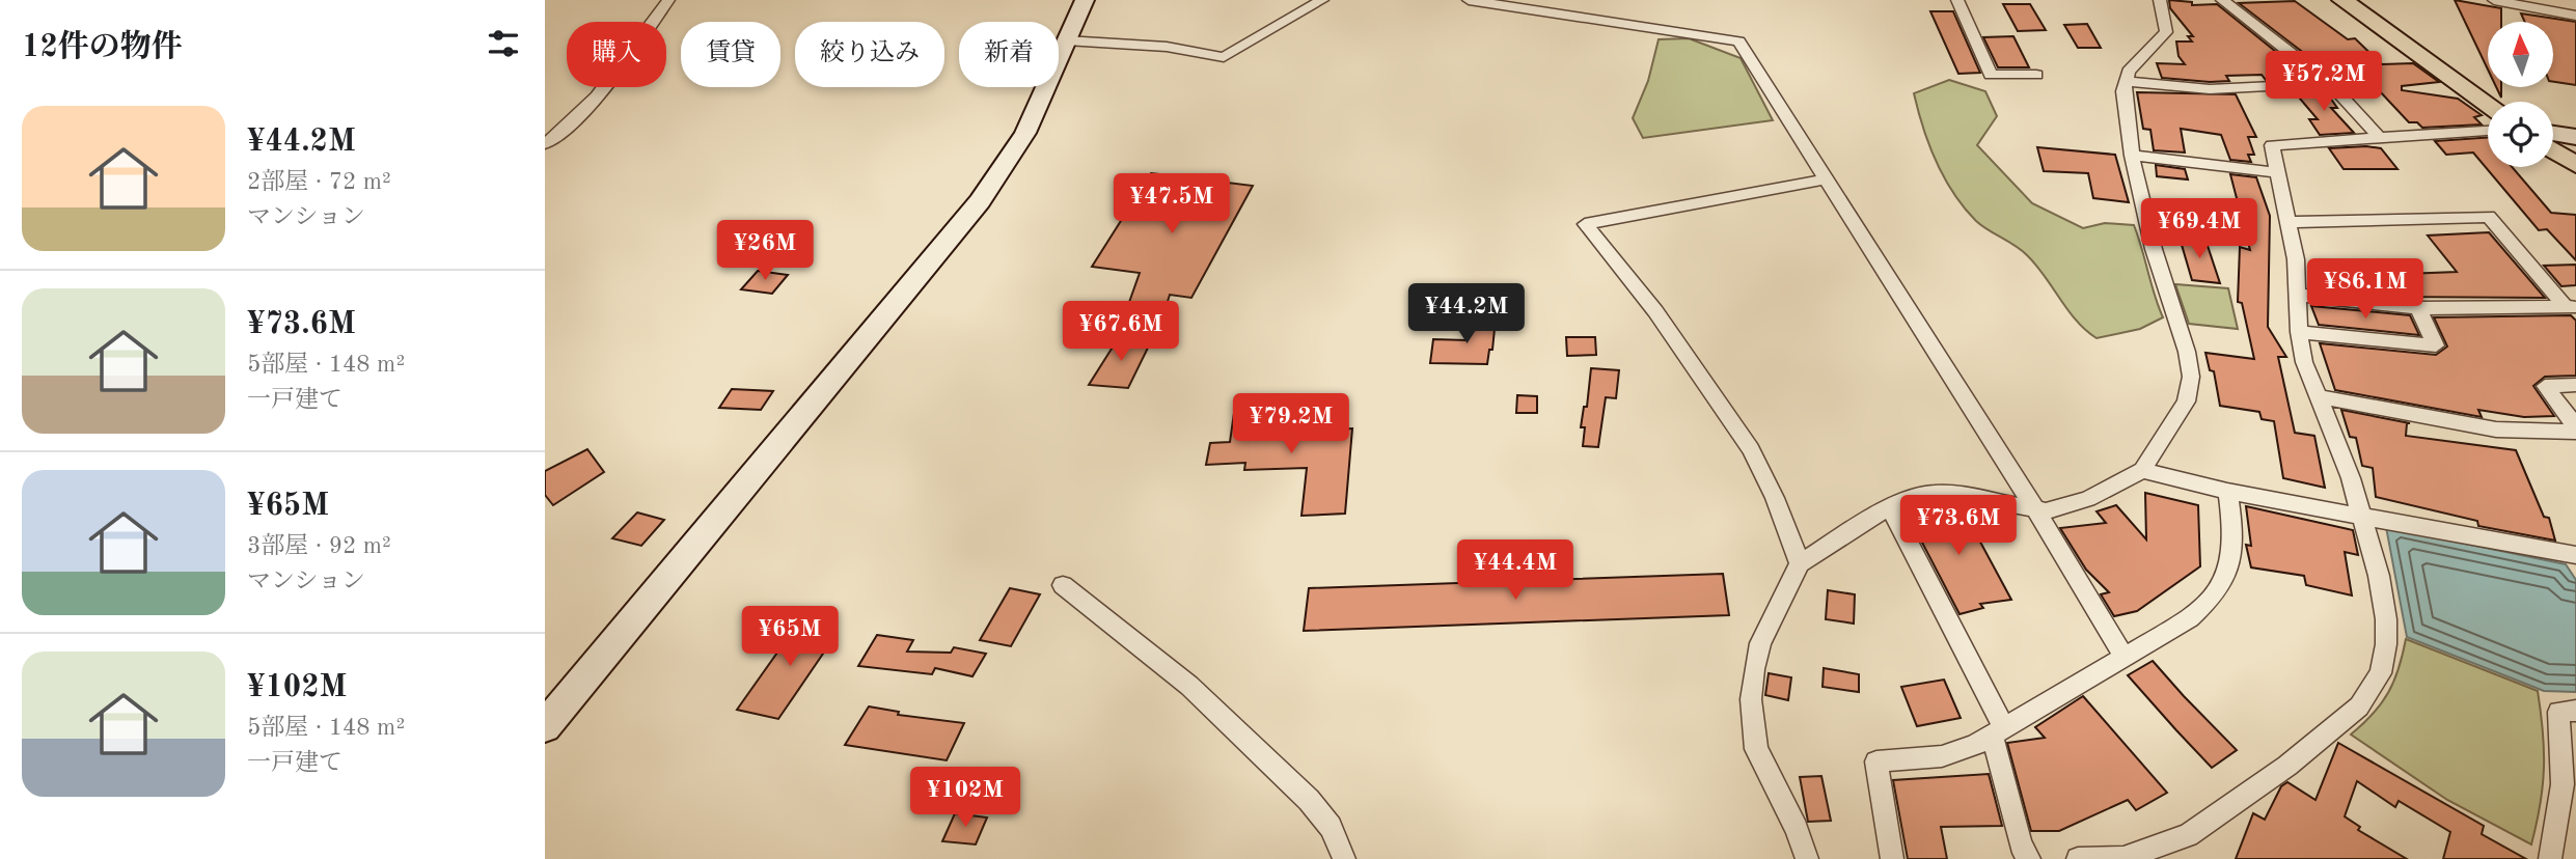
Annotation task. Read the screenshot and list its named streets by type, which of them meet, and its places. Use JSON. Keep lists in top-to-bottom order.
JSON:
{
  "north": "top",
  "page": {
    "heading": "12件の物件",
    "chip": [
      "購入",
      "賃貸",
      "絞り込み",
      "新着"
    ],
    "price": [
      "¥57.2M",
      "¥47.5M",
      "¥69.4M",
      "¥26M",
      "¥86.1M",
      "¥44.2M",
      "¥67.6M",
      "¥79.2M",
      "¥73.6M",
      "¥44.4M",
      "¥65M",
      "¥102M"
    ],
    "list": [
      {
        "name": "¥44.2M",
        "note": "2部屋 · 72 m² · マンション"
      },
      {
        "name": "¥73.6M",
        "note": "5部屋 · 148 m² · 一戸建て"
      },
      {
        "name": "¥65M",
        "note": "3部屋 · 92 m² · マンション"
      },
      {
        "name": "¥102M",
        "note": "5部屋 · 148 m² · 一戸建て"
      }
    ]
  }
}
